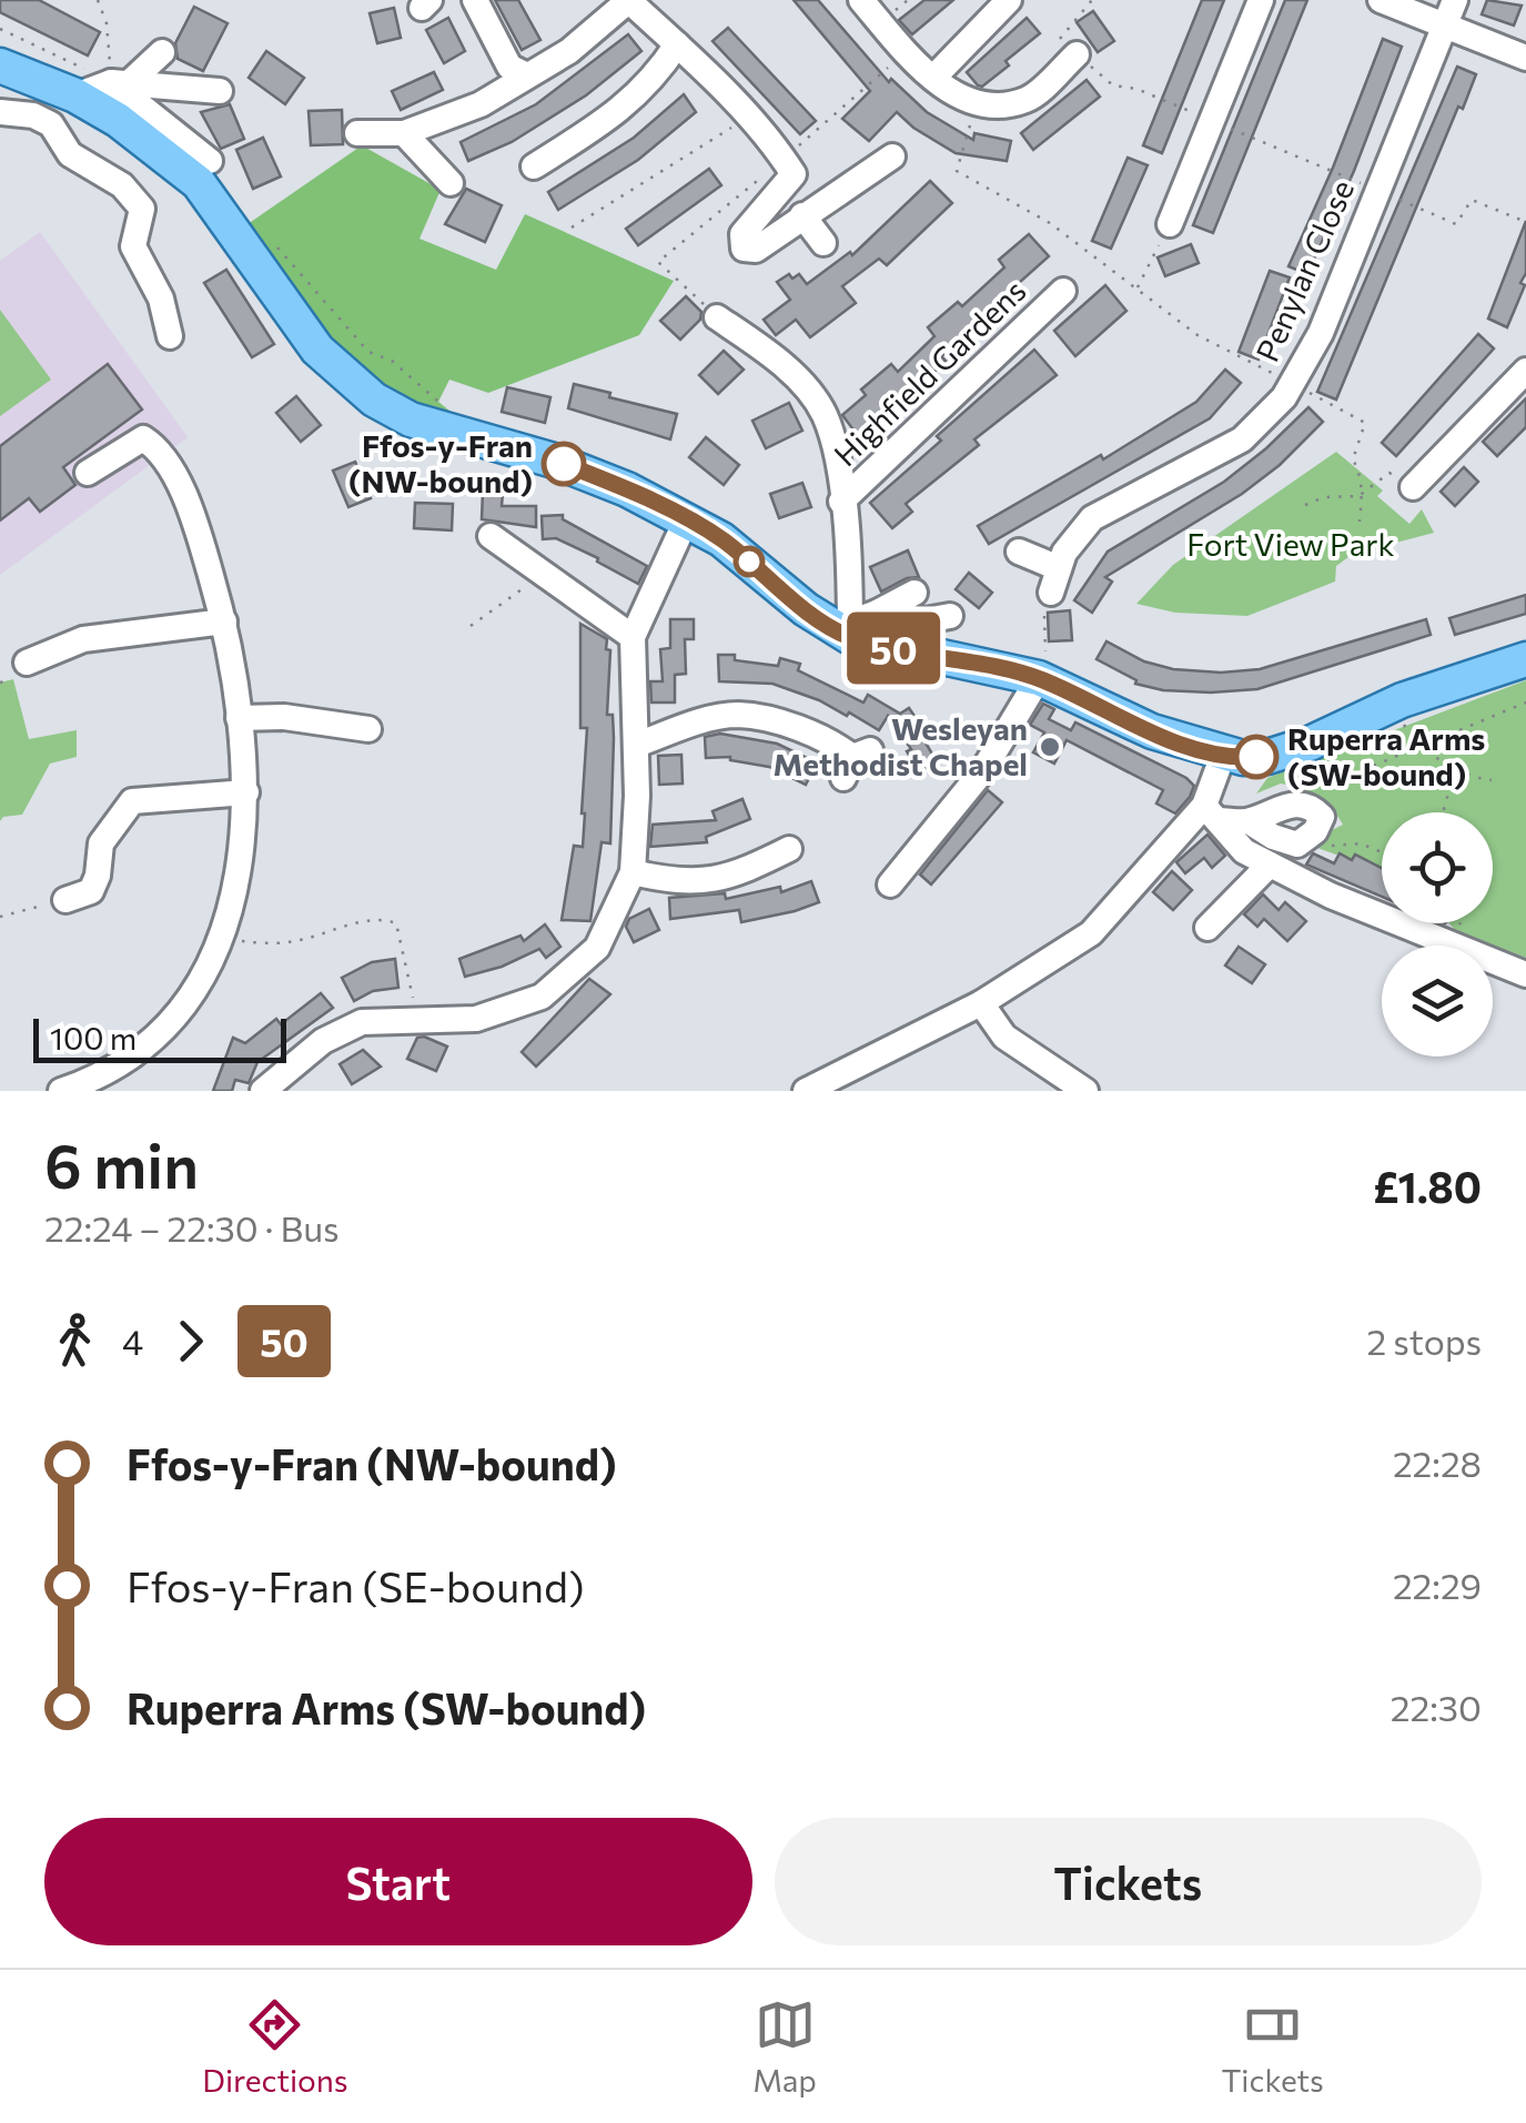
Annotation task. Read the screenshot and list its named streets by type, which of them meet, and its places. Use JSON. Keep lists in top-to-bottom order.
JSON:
{
  "streets": {
    "street": ["Penylan Close", "Highfield Gardens"]
  },
  "parks": ["Fort View Park"],
  "places": ["Ffos-y-Fran (NW-bound)", "Wesleyan Methodist Chapel", "Ruperra Arms (SW-bound)"],
  "lines": ["bus line 50"],
  "scale_bar": "100 m",
  "page": {
    "on_map": "50",
    "scale": "100 m",
    "heading": ["6 min", "22:24 – 22:30 · Bus", "£1.80"],
    "legs": ["4", "50", "2 stops"],
    "list": [
      {
        "name": "Ffos-y-Fran (NW-bound)",
        "value": "22:28"
      },
      {
        "name": "Ffos-y-Fran (SE-bound)",
        "value": "22:29"
      },
      {
        "name": "Ruperra Arms (SW-bound)",
        "value": "22:30"
      }
    ],
    "buttons": ["Start", "Tickets"],
    "tabs": ["Directions", "Map", "Tickets"]
  }
}
